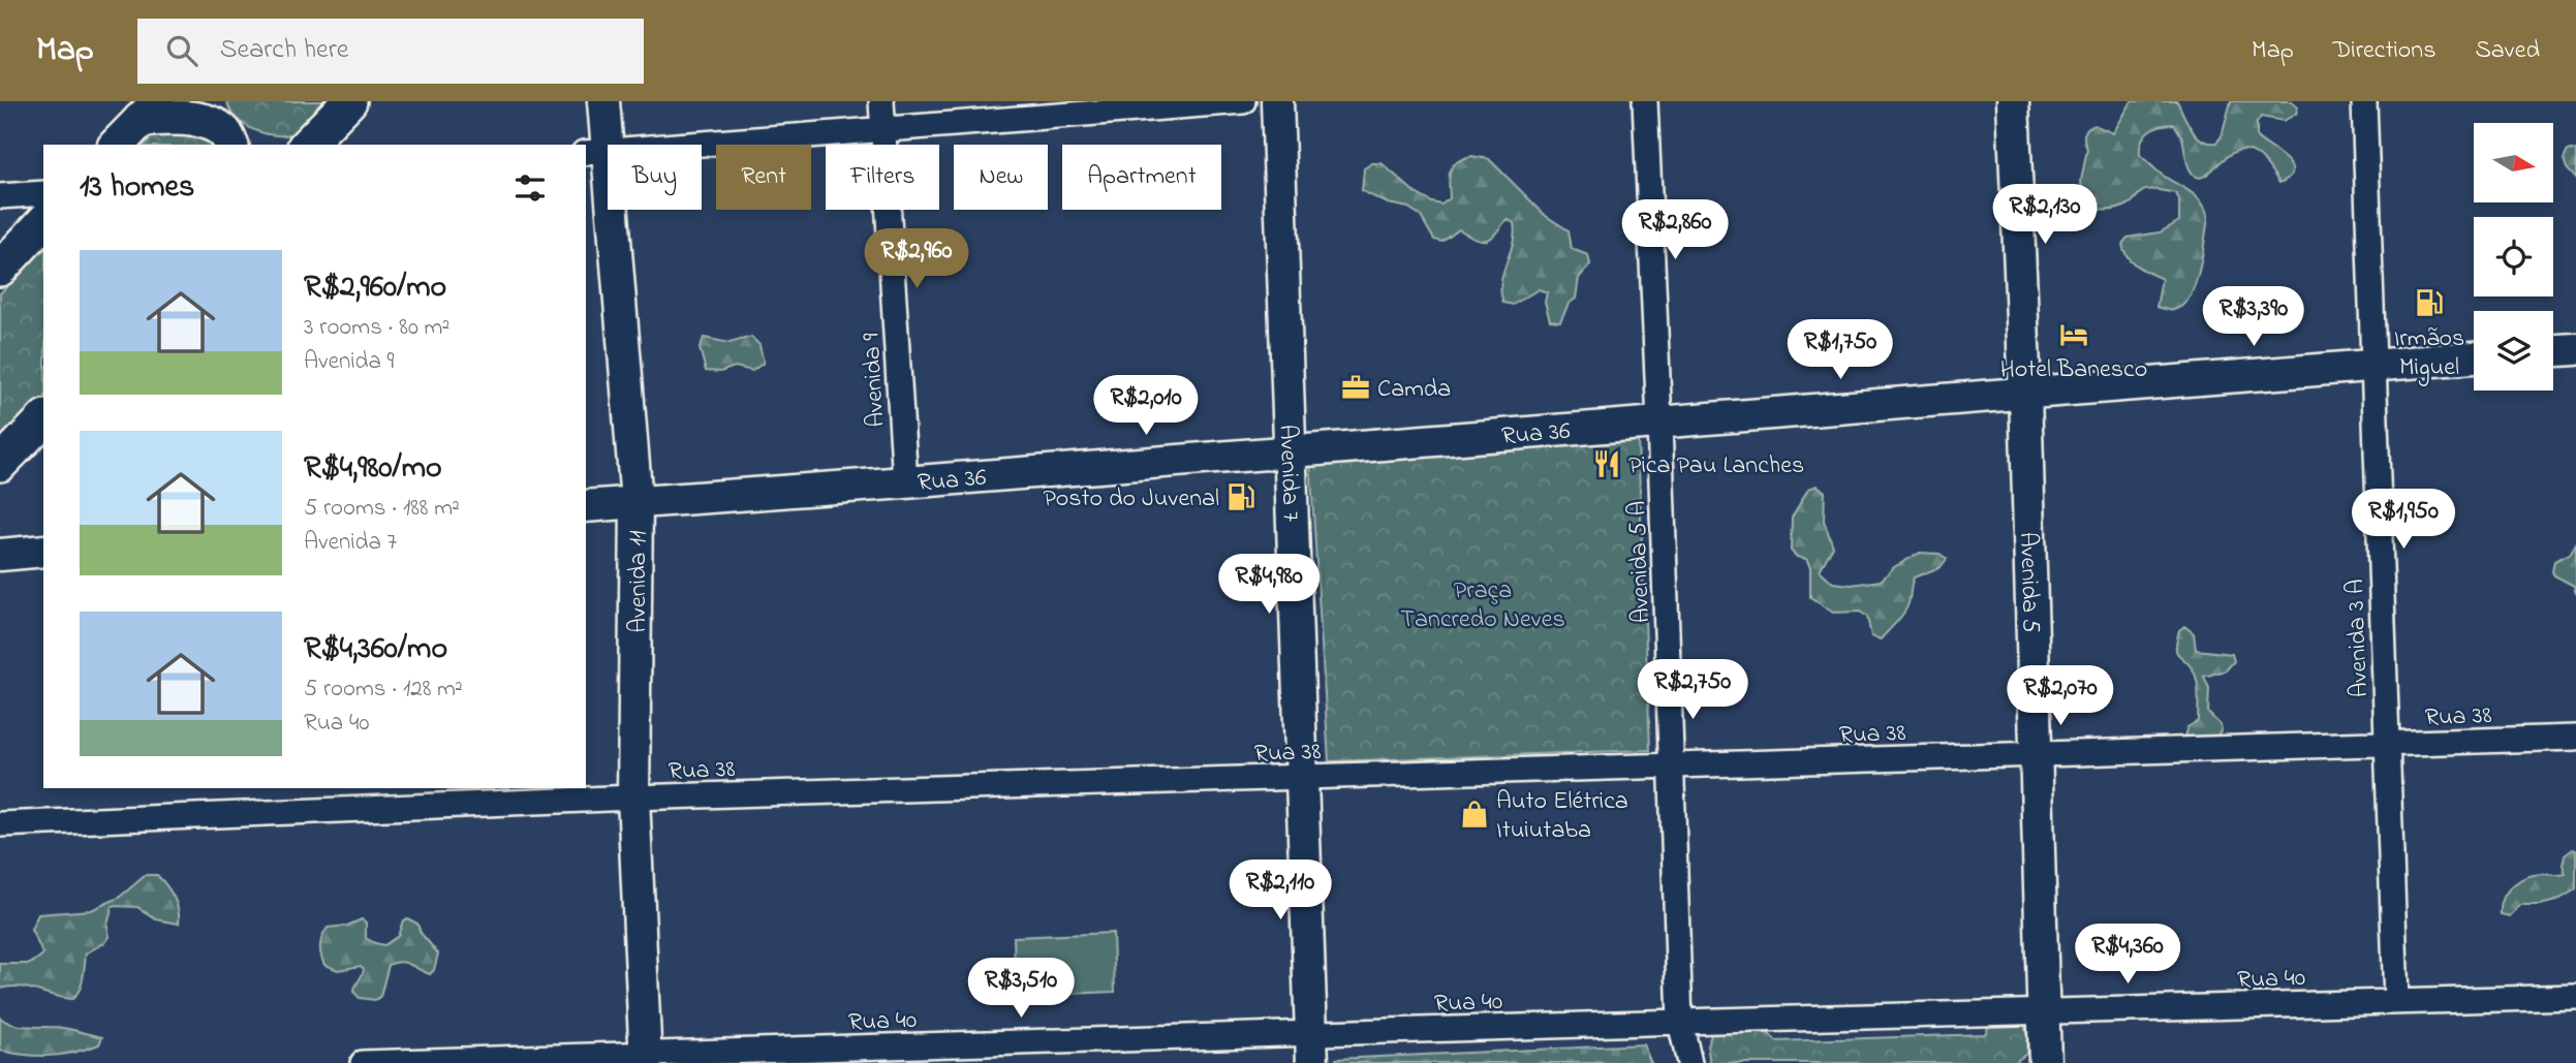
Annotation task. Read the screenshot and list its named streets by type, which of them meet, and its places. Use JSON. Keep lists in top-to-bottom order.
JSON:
{
  "streets": {
    "street": [
      "Avenida 9",
      "Rua 36",
      "Avenida 7",
      "Avenida 5 A",
      "Avenida 11",
      "Avenida 5",
      "Avenida 3 A",
      "Rua 38",
      "Rua 40"
    ]
  },
  "crossings": [
    ["Avenida 9", "Rua 36"],
    ["Rua 36", "Avenida 7"],
    ["Rua 36", "Avenida 5 A"],
    ["Rua 36", "Avenida 11"],
    ["Rua 36", "Avenida 5"],
    ["Rua 36", "Avenida 3 A"],
    ["Avenida 7", "Rua 38"],
    ["Avenida 7", "Rua 40"],
    ["Avenida 5 A", "Rua 38"],
    ["Avenida 5 A", "Rua 40"],
    ["Avenida 11", "Rua 38"],
    ["Avenida 11", "Rua 40"],
    ["Avenida 5", "Rua 38"],
    ["Avenida 5", "Rua 40"],
    ["Avenida 3 A", "Rua 38"],
    ["Avenida 3 A", "Rua 40"]
  ],
  "parks": ["Praça Tancredo Neves"],
  "places": {
    "fuel station": ["Irmãos Miguel", "Posto do Juvenal"],
    "hotel": ["Hotel Banesco"],
    "office": ["Camda"],
    "restaurant": ["Pica Pau Lanches"],
    "shop": ["Auto Elétrica Ituiutaba"]
  },
  "north": "right",
  "page": {
    "header": "Map",
    "search": "Search here",
    "nav": ["Map", "Directions", "Saved"],
    "chip": [
      "Buy",
      "Rent",
      "Filters",
      "New",
      "Apartment"
    ],
    "heading": "13 homes",
    "price": [
      "R$2,130",
      "R$2,860",
      "R$2,960",
      "R$3,390",
      "R$1,750",
      "R$2,010",
      "R$1,950",
      "R$4,980",
      "R$2,750",
      "R$2,070",
      "R$2,110",
      "R$4,360",
      "R$3,510"
    ],
    "list": [
      {
        "name": "R$2,960/mo",
        "note": "3 rooms · 80 m² · Avenida 9"
      },
      {
        "name": "R$4,980/mo",
        "note": "5 rooms · 188 m² · Avenida 7"
      },
      {
        "name": "R$4,360/mo",
        "note": "5 rooms · 128 m² · Rua 40"
      }
    ]
  }
}
